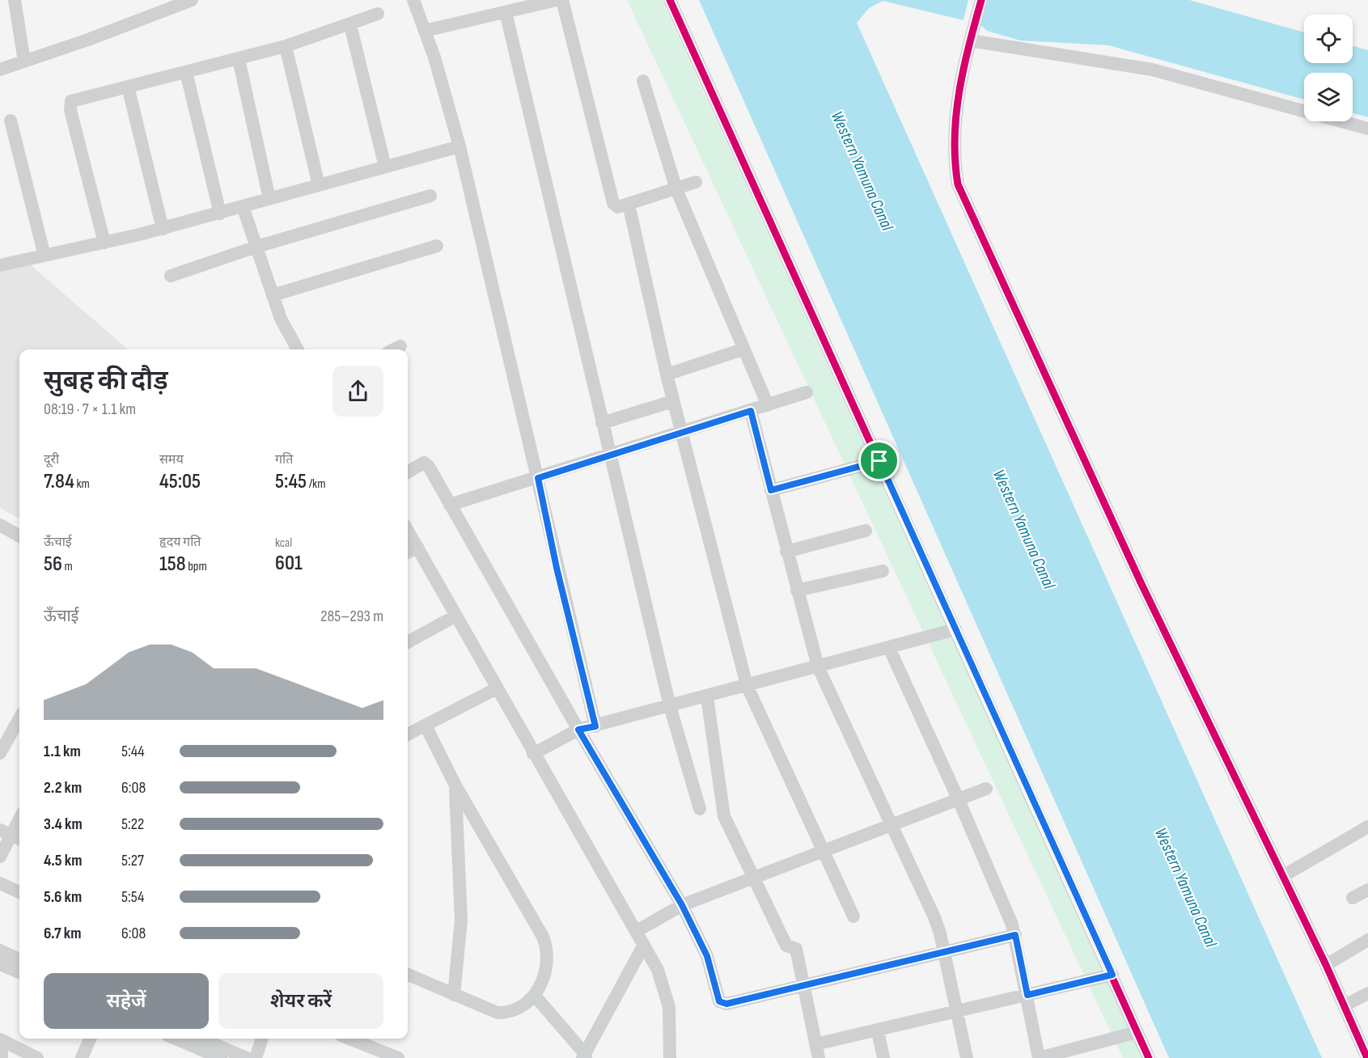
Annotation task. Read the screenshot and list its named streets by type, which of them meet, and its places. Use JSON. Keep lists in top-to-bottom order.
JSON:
{
  "water": ["Western Yamuna Canal"],
  "page": {
    "heading": ["सुबह की दौड़", "08:19 · 7 × 1.1 km"],
    "stats": [
      ["दूरी", "7.84 km"],
      ["समय", "45:05"],
      ["गति", "5:45 /km"],
      ["ऊँचाई", "56 m"],
      ["हृदय गति", "158 bpm"],
      ["kcal", "601"]
    ],
    "chart": ["ऊँचाई", "285–293 m"],
    "list": [
      {
        "name": "1.1 km",
        "note": "5:44"
      },
      {
        "name": "2.2 km",
        "note": "6:08"
      },
      {
        "name": "3.4 km",
        "note": "5:22"
      },
      {
        "name": "4.5 km",
        "note": "5:27"
      },
      {
        "name": "5.6 km",
        "note": "5:54"
      },
      {
        "name": "6.7 km",
        "note": "6:08"
      }
    ],
    "buttons": ["सहेजें", "शेयर करें"]
  }
}
